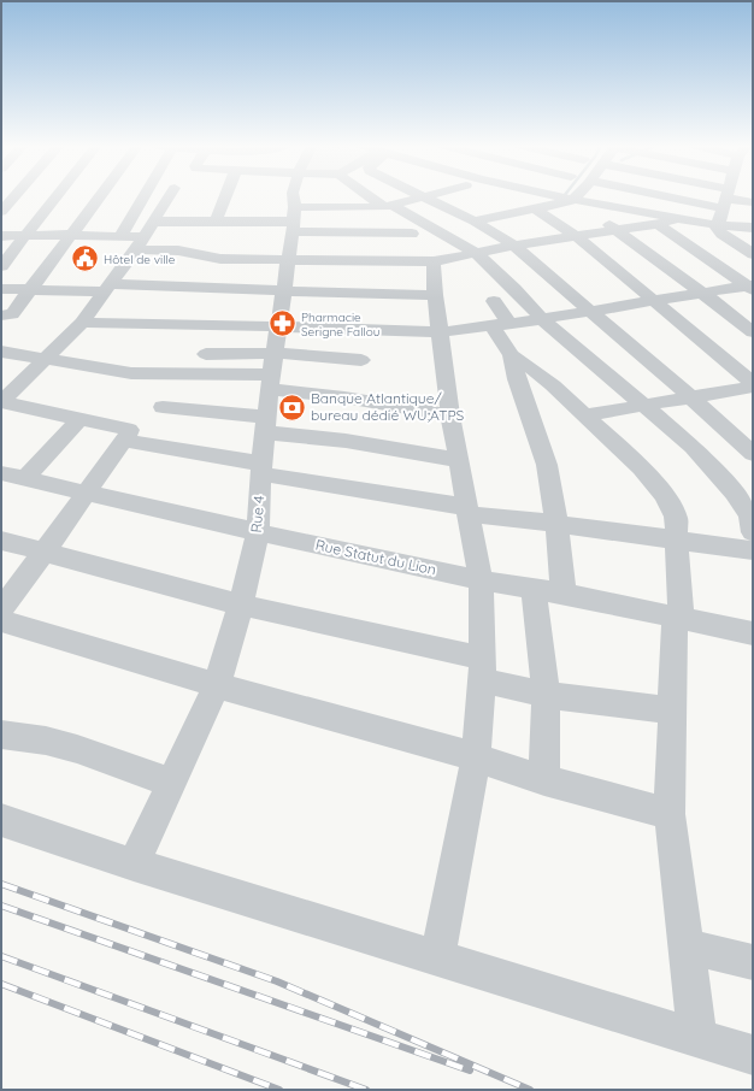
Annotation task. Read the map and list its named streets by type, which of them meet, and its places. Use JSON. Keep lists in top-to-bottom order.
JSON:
{
  "streets": {
    "street": ["Rue 4", "Rue Statut du Lion"]
  },
  "crossings": [
    ["Rue 4", "Rue Statut du Lion"]
  ],
  "places": {
    "public building": ["Hôtel de ville"],
    "pharmacy": ["Pharmacie Serigne Fallou"],
    "bank": ["Banque Atlantique/ bureau dédié WU;ATPS"]
  }
}
